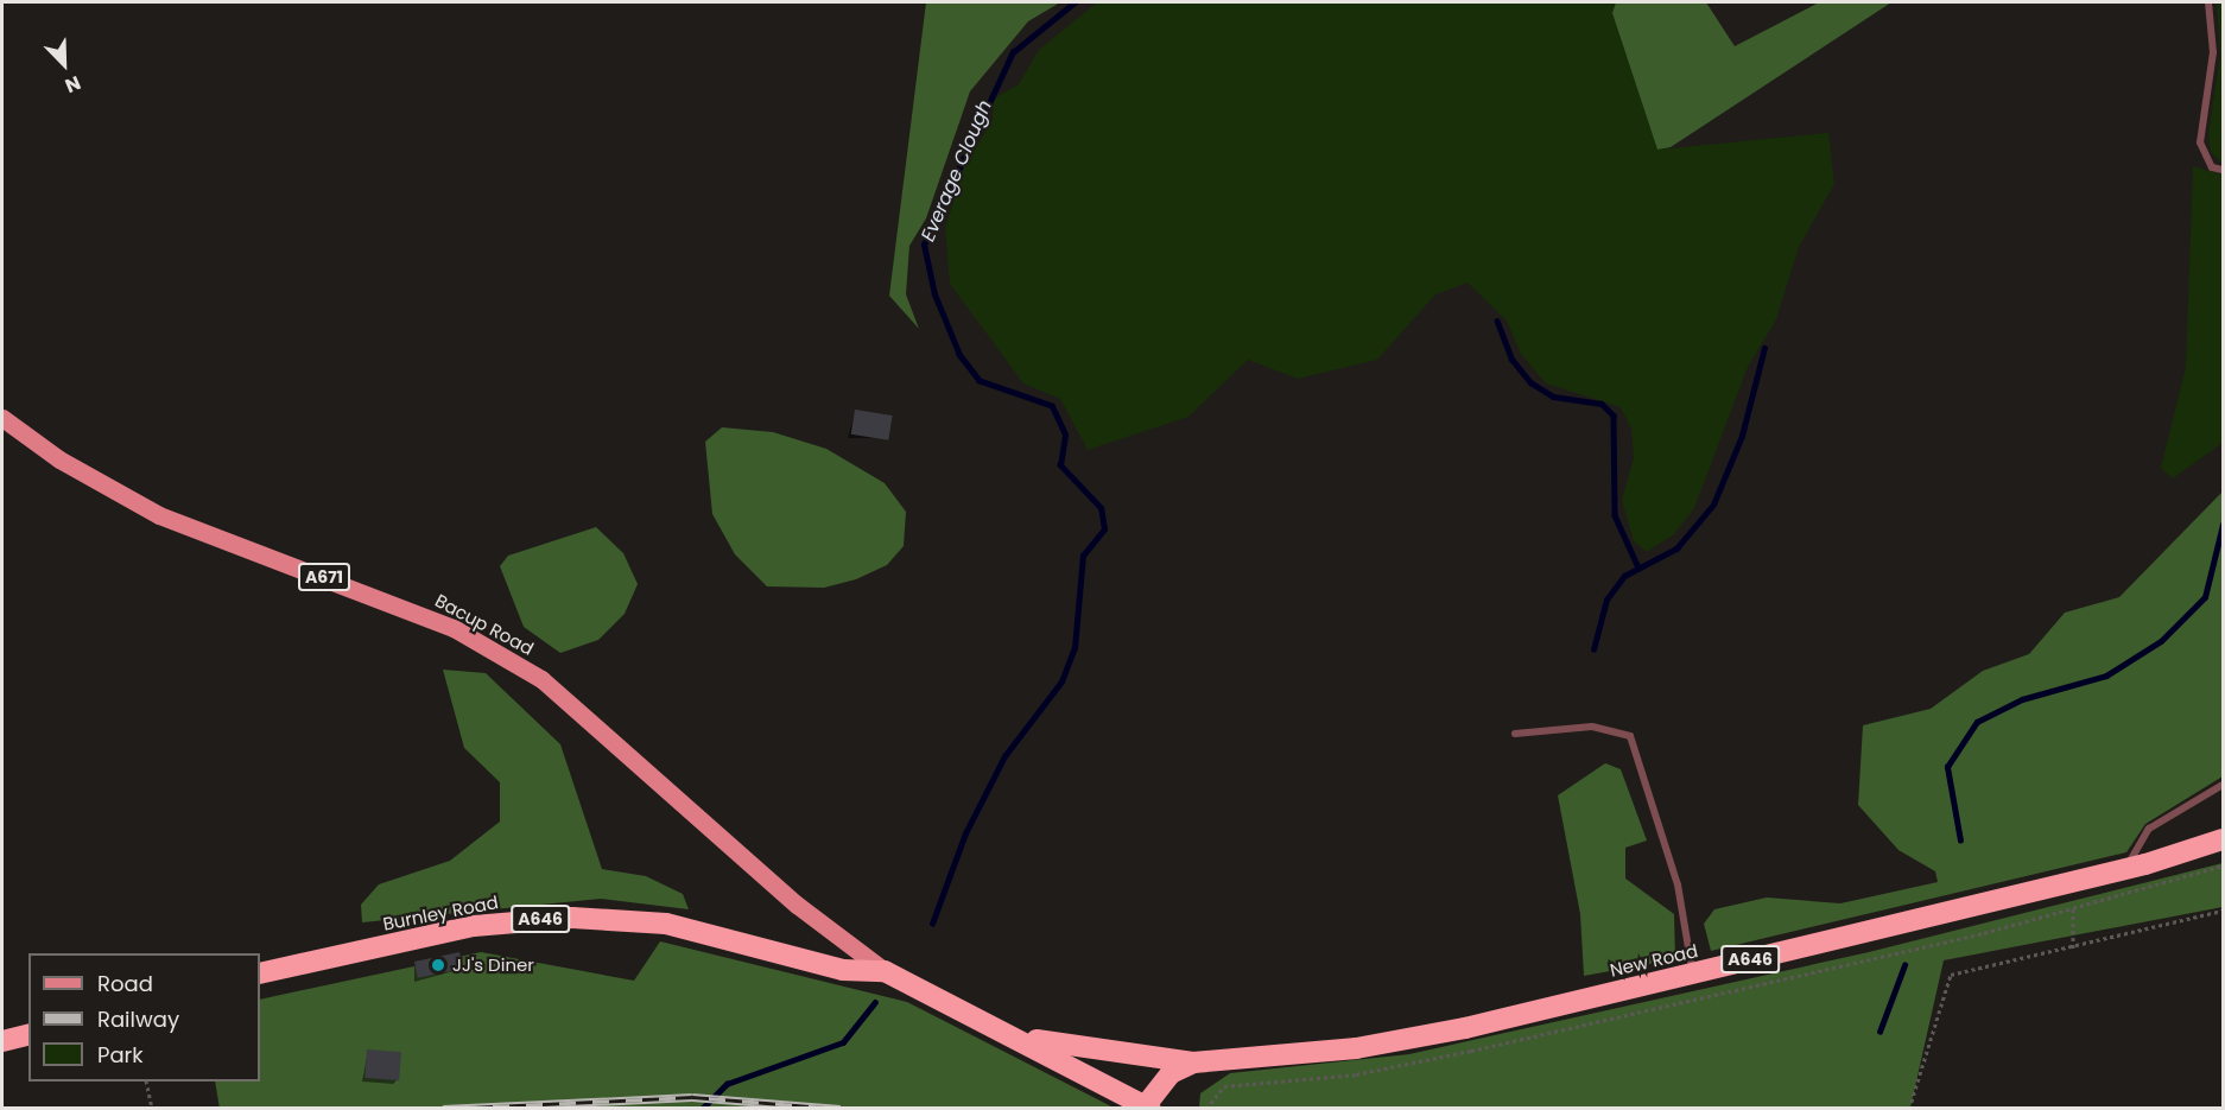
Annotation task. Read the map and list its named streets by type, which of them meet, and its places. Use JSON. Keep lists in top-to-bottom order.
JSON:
{
  "streets": {
    "highway": ["Burnley Road", "A646", "New Road"],
    "main road": ["A671", "Bacup Road"]
  },
  "crossings": [
    ["Bacup Road", "Burnley Road"]
  ],
  "water": ["Everage Clough"],
  "places": ["JJ's Diner"],
  "legend": ["Road", "Railway", "Park"],
  "north": "bottom right"
}
